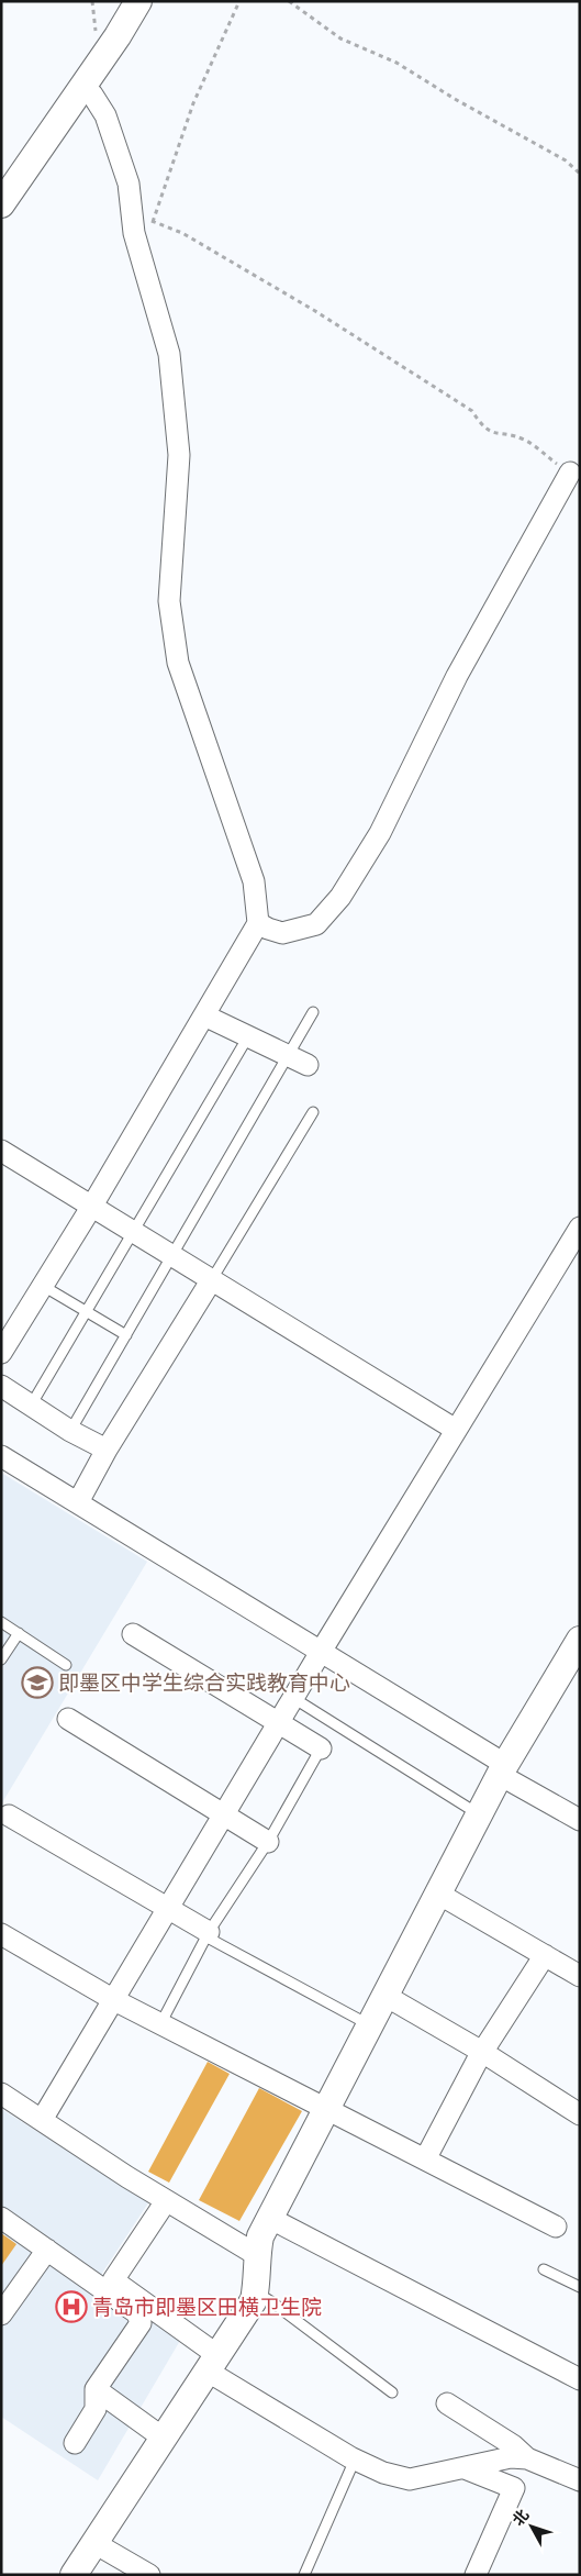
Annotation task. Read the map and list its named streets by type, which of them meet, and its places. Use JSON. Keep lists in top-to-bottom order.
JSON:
{
  "places": {
    "school or university": ["即墨区中学生综合实践教育中心"],
    "hospital": ["青岛市即墨区田横卫生院"]
  },
  "north": "top left"
}
